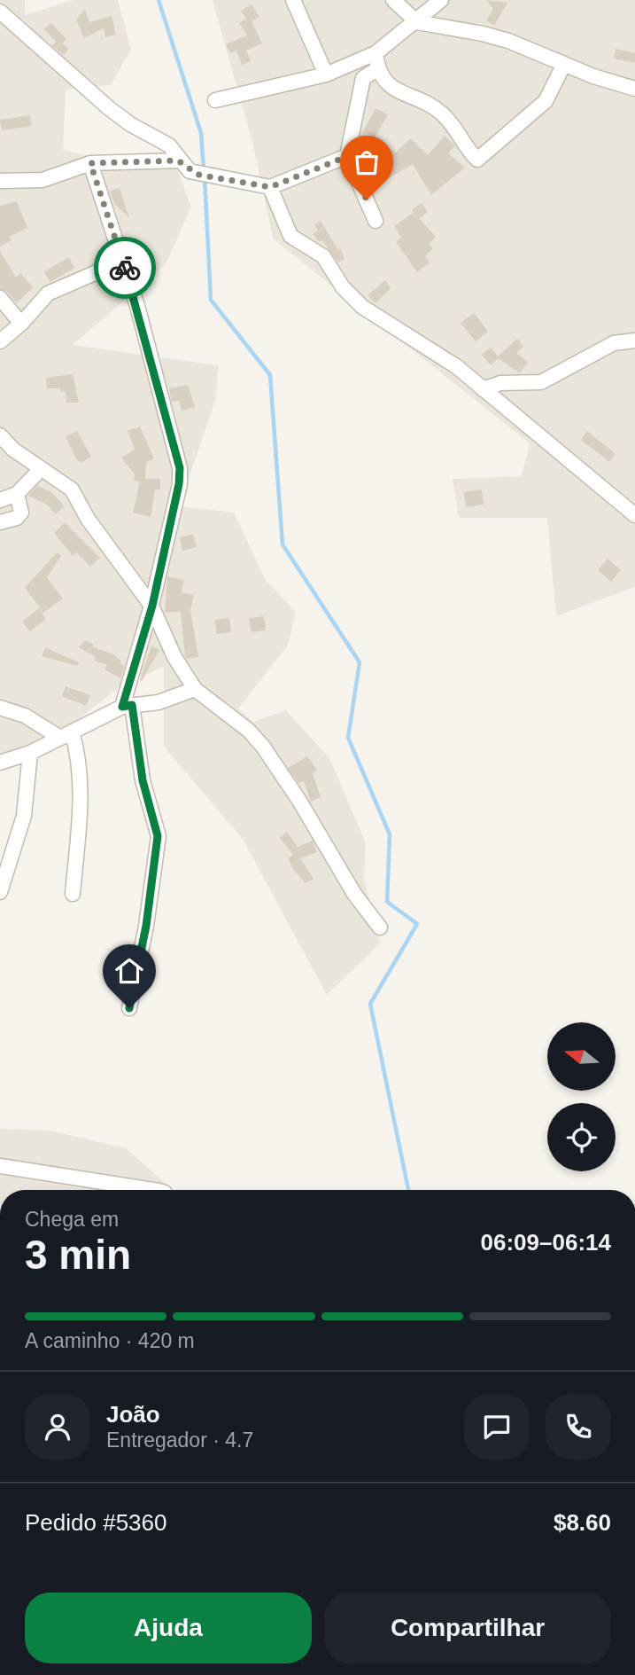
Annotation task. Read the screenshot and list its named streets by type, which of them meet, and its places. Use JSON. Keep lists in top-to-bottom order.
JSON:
{
  "north": "left",
  "page": {
    "heading": ["3 min", "Chega em", "06:09–06:14"],
    "panel": [
      "João",
      "Entregador · 4.7",
      "Pedido #5360",
      "$8.60"
    ],
    "bar": "A caminho · 420 m",
    "buttons": ["Ajuda", "Compartilhar"]
  }
}
